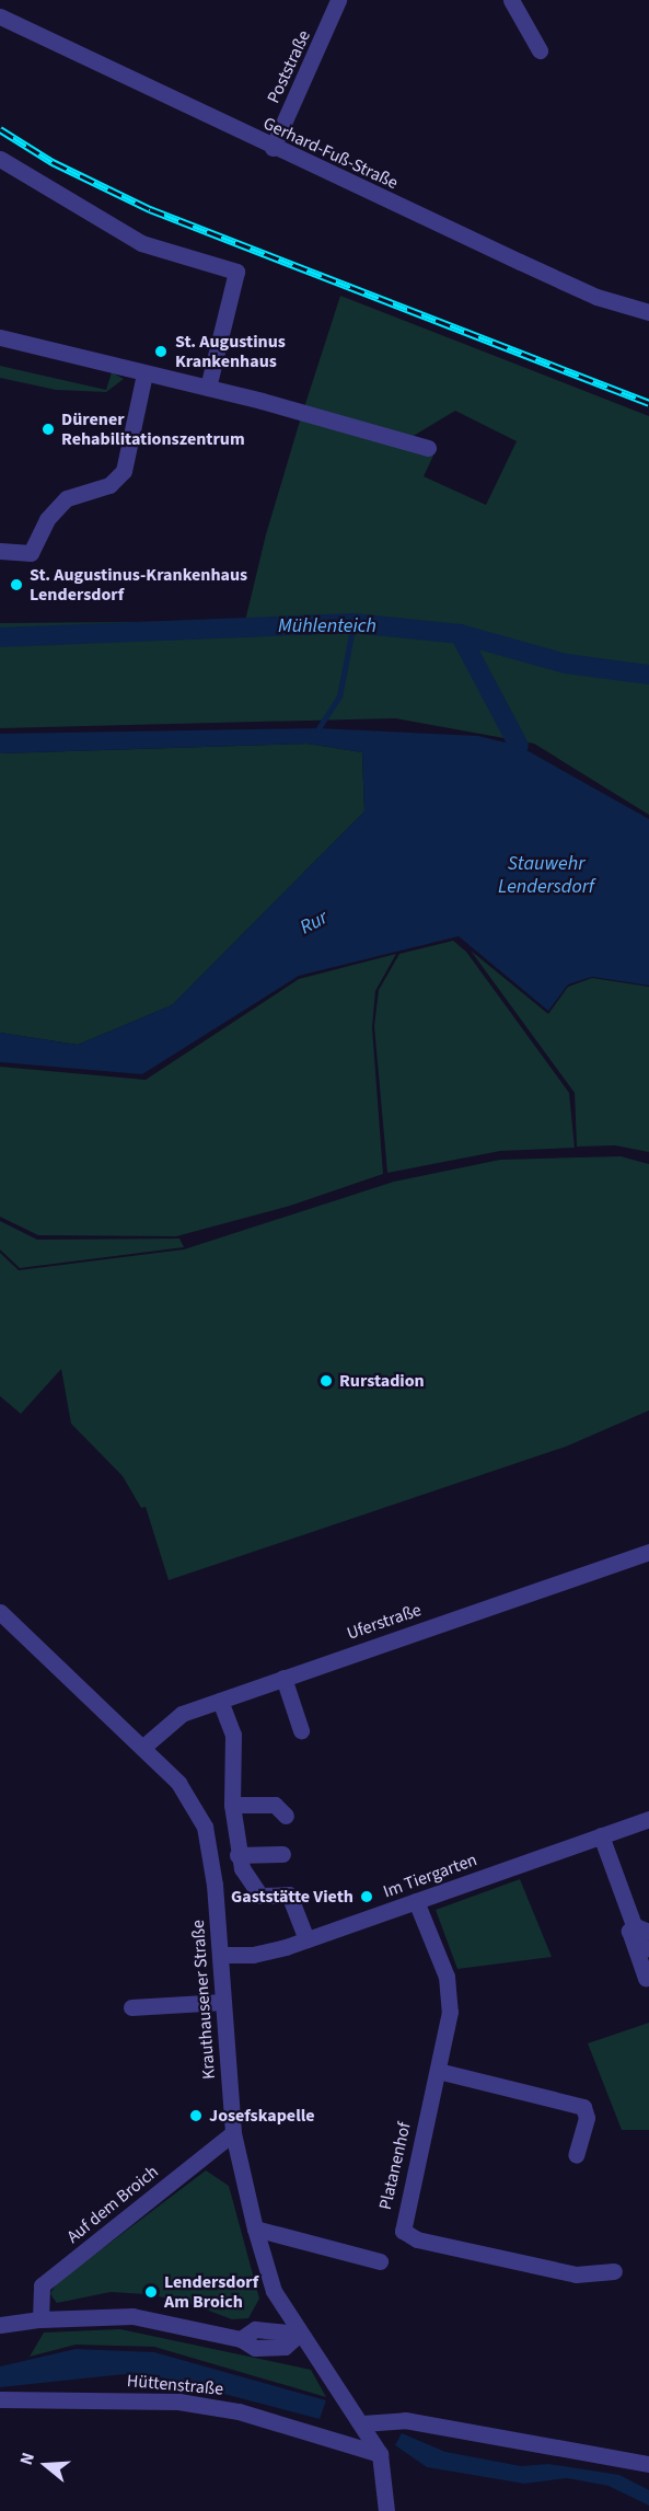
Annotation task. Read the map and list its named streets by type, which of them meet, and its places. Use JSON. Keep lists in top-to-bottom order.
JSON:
{
  "streets": {
    "street": [
      "Poststraße",
      "Gerhard-Fuß-Straße",
      "Uferstraße",
      "Im Tiergarten",
      "Krauthausener Straße",
      "Platanenhof",
      "Auf dem Broich",
      "Hüttenstraße"
    ]
  },
  "crossings": [
    ["Poststraße", "Gerhard-Fuß-Straße"],
    ["Uferstraße", "Krauthausener Straße"],
    ["Im Tiergarten", "Krauthausener Straße"],
    ["Im Tiergarten", "Platanenhof"],
    ["Krauthausener Straße", "Auf dem Broich"],
    ["Krauthausener Straße", "Hüttenstraße"]
  ],
  "water": ["Mühlenteich", "Stauwehr Lendersdorf", "Rur"],
  "places": [
    "St. Augustinus Krankenhaus",
    "Dürener Rehabilitationszentrum",
    "St. Augustinus-Krankenhaus Lendersdorf",
    "Rurstadion",
    "Gaststätte Vieth",
    "Josefskapelle",
    "Lendersdorf Am Broich"
  ],
  "north": "left"
}
